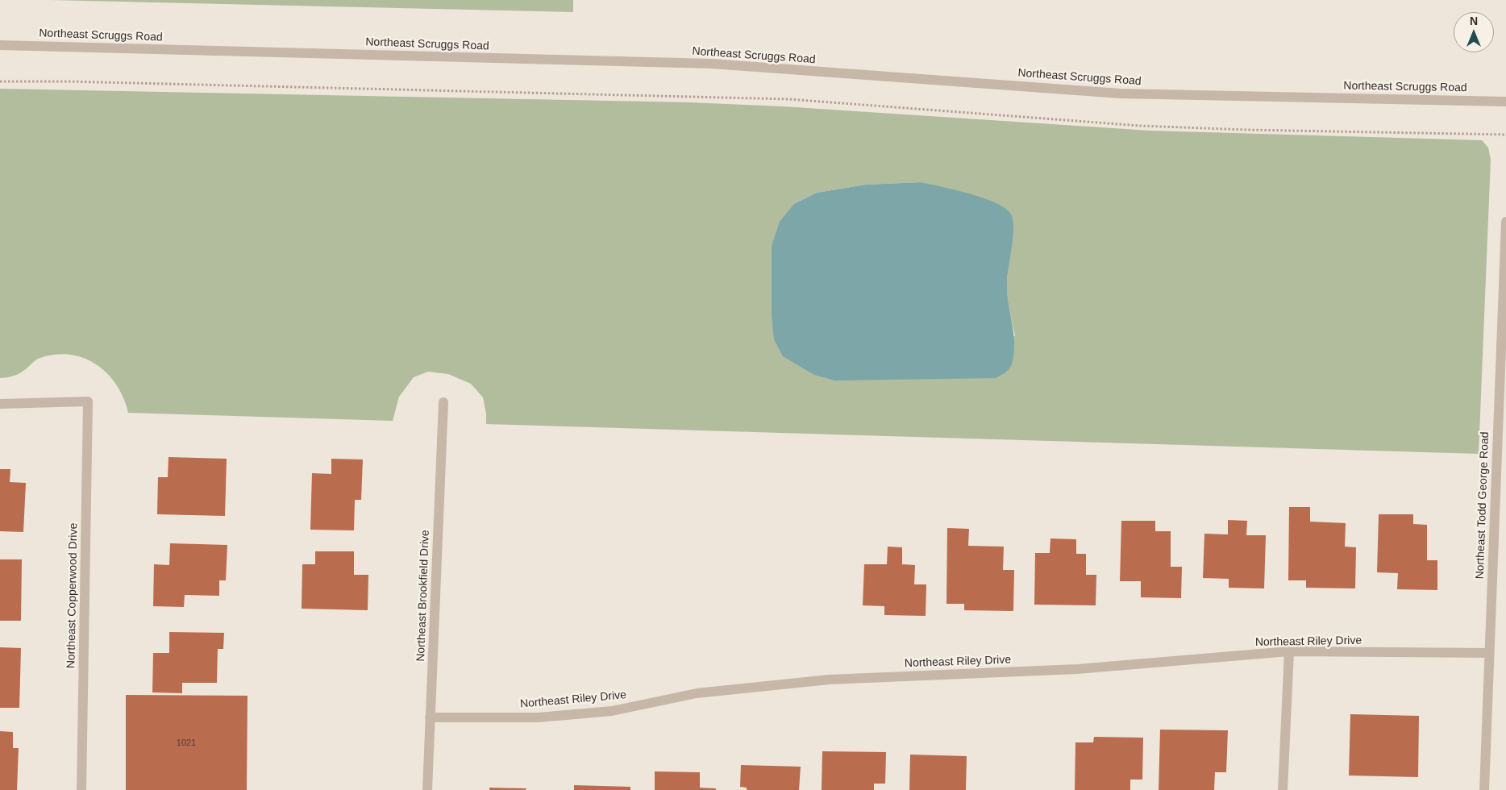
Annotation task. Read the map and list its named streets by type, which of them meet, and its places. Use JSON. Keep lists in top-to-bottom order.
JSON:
{
  "streets": {
    "street": [
      "Northeast Scruggs Road",
      "Northeast Todd George Road",
      "Northeast Copperwood Drive",
      "Northeast Brookfield Drive",
      "Northeast Riley Drive"
    ]
  },
  "crossings": [
    ["Northeast Todd George Road", "Northeast Riley Drive"],
    ["Northeast Brookfield Drive", "Northeast Riley Drive"]
  ],
  "house_numbers": ["1021"],
  "north": "top"
}
